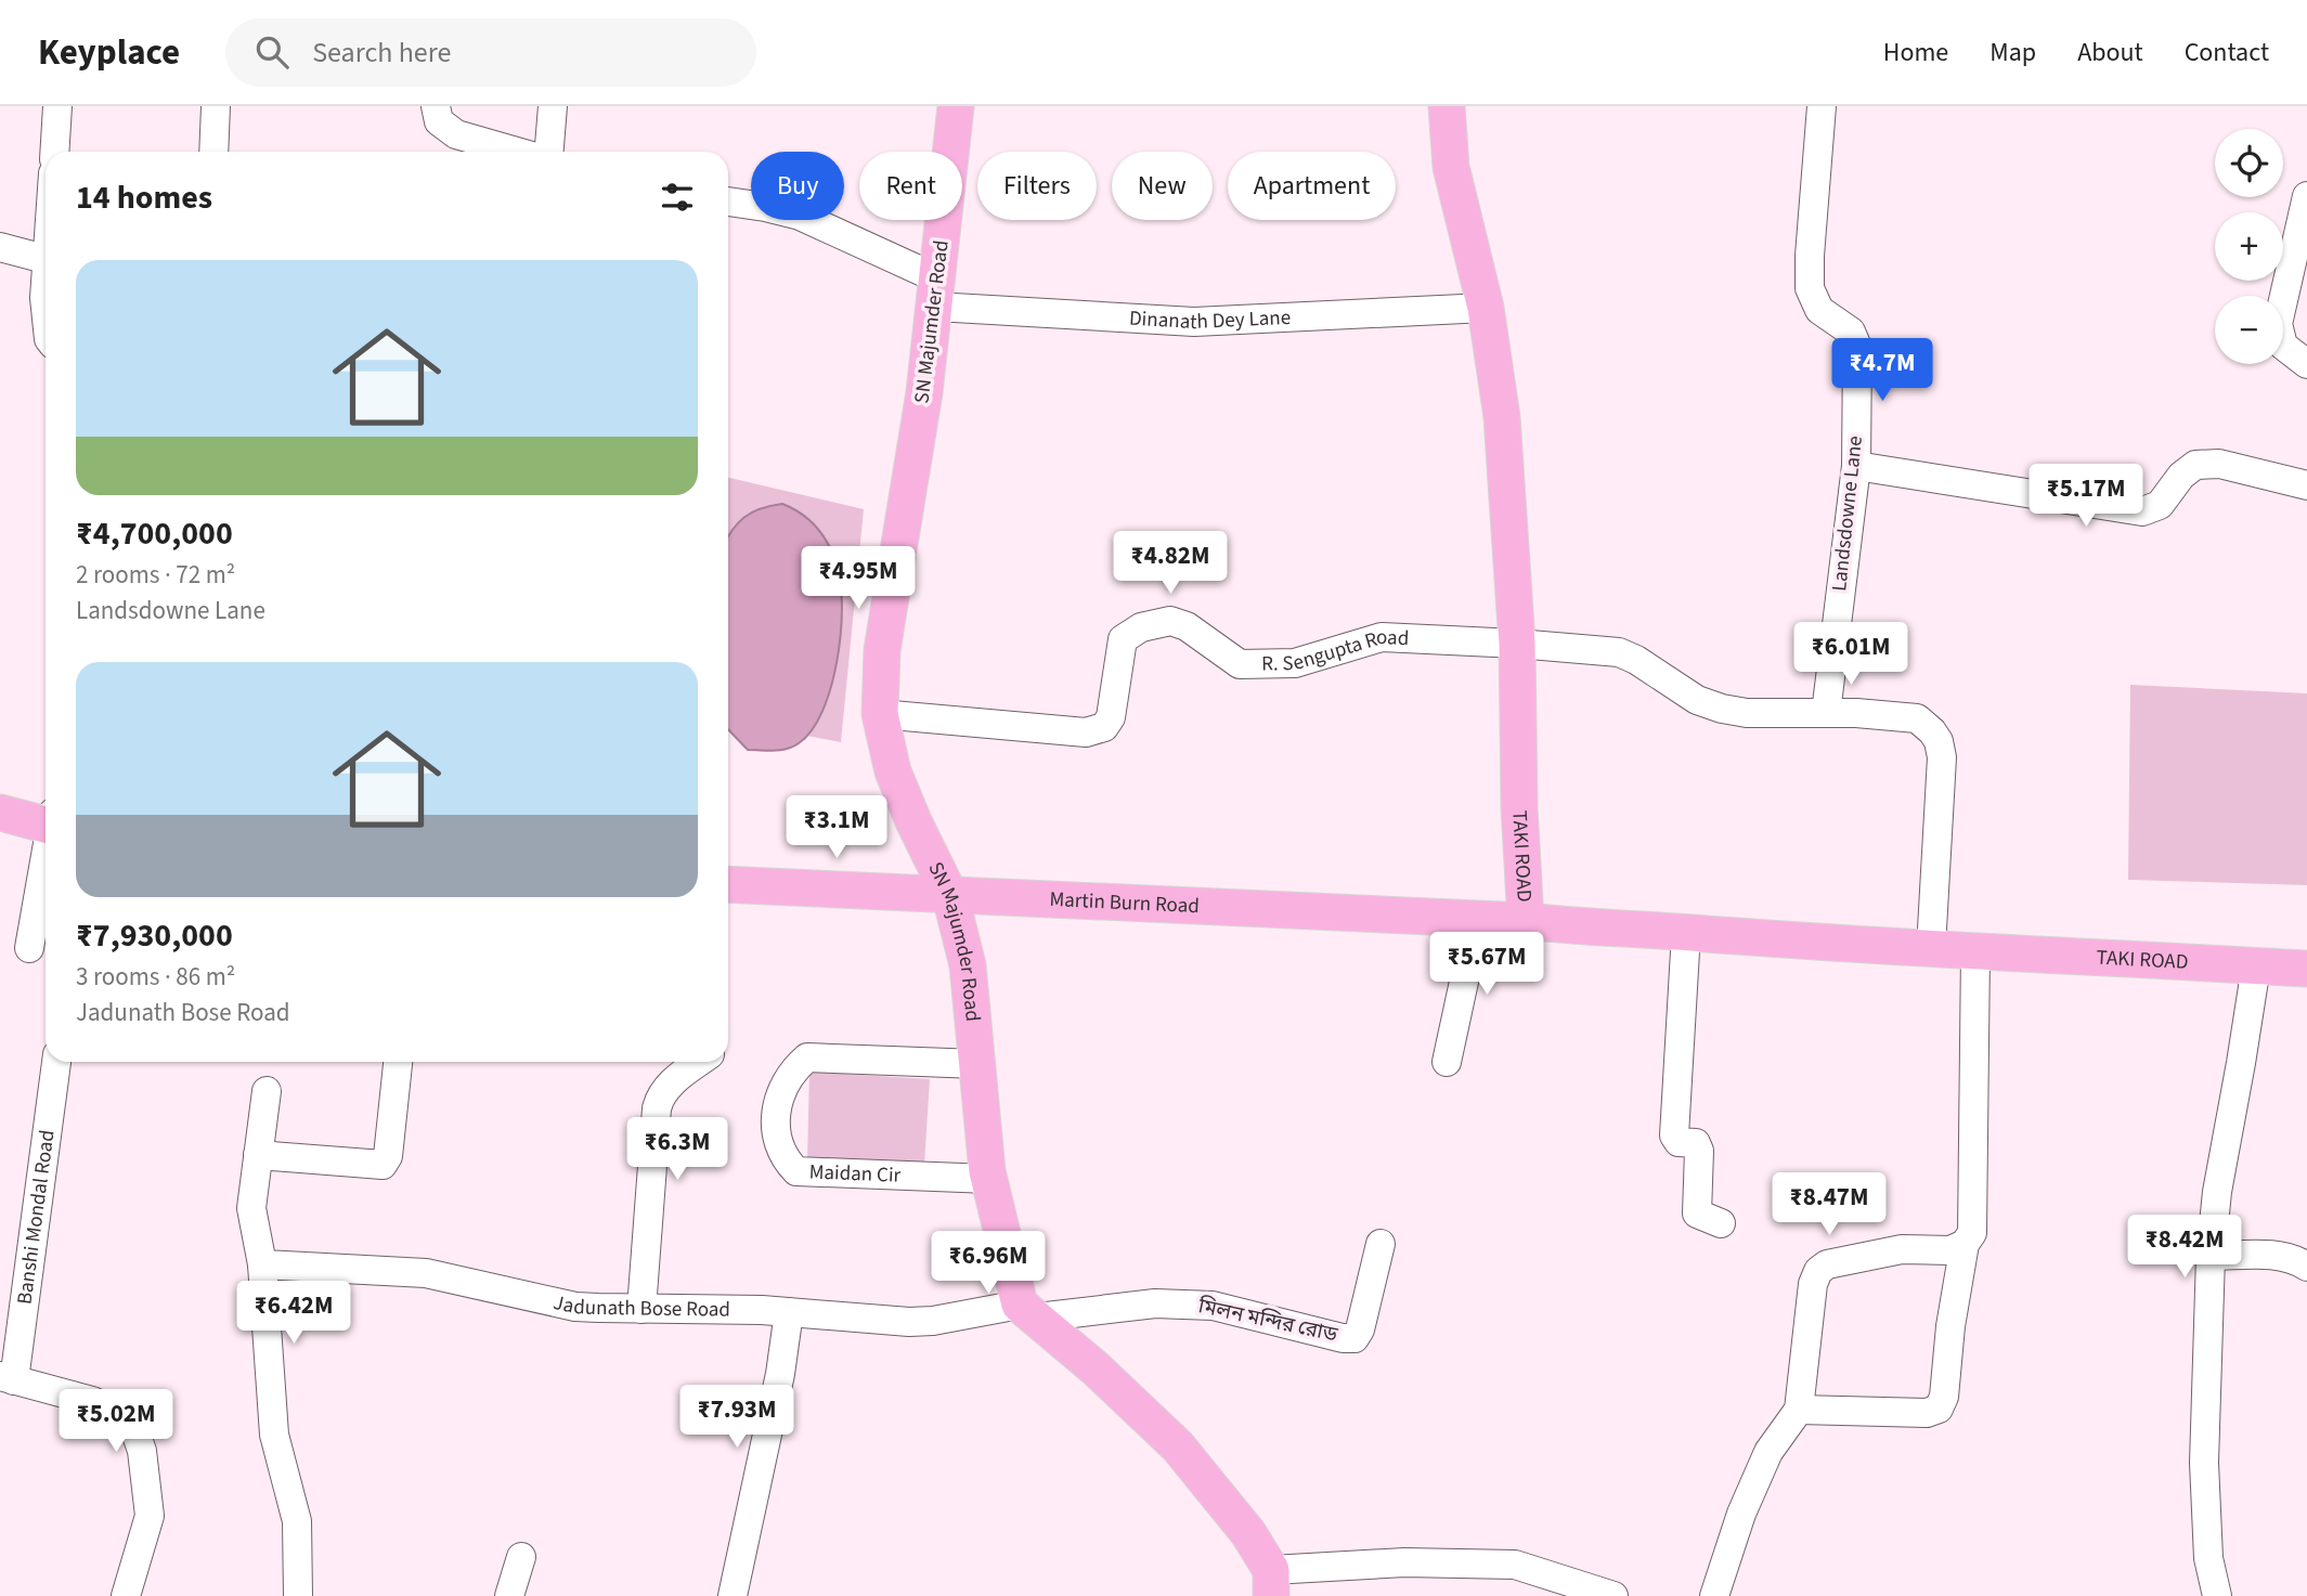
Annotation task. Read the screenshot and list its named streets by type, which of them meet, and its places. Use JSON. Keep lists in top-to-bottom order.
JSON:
{
  "streets": {
    "main road": ["SN Majumder Road", "TAKI ROAD", "Martin Burn Road"],
    "street": [
      "Dinanath Dey Lane",
      "Landsdowne Lane",
      "R. Sengupta Road",
      "Maidan Cir",
      "Banshi Mondal Road",
      "Jadunath Bose Road",
      "মিলন মন্দির রোড"
    ]
  },
  "crossings": [
    ["Dinanath Dey Lane", "SN Majumder Road"],
    ["Dinanath Dey Lane", "TAKI ROAD"],
    ["SN Majumder Road", "R. Sengupta Road"],
    ["SN Majumder Road", "Martin Burn Road"],
    ["SN Majumder Road", "Maidan Cir"],
    ["SN Majumder Road", "Jadunath Bose Road"],
    ["SN Majumder Road", "মিলন মন্দির রোড"],
    ["R. Sengupta Road", "TAKI ROAD"],
    ["TAKI ROAD", "Martin Burn Road"],
    ["Jadunath Bose Road", "মিলন মন্দির রোড"]
  ],
  "page": {
    "header": "Keyplace",
    "search": "Search here",
    "nav": [
      "Home",
      "Map",
      "About",
      "Contact"
    ],
    "map_buttons": ["+", "−"],
    "chip": [
      "Buy",
      "Rent",
      "Filters",
      "New",
      "Apartment"
    ],
    "heading": "14 homes",
    "list": [
      {
        "name": "₹4,700,000",
        "note": "2 rooms · 72 m² · Landsdowne Lane"
      },
      {
        "name": "₹7,930,000",
        "note": "3 rooms · 86 m² · Jadunath Bose Road"
      }
    ],
    "price": [
      "₹4.7M",
      "₹5.17M",
      "₹4.82M",
      "₹4.95M",
      "₹6.01M",
      "₹3.1M",
      "₹5.67M",
      "₹6.3M",
      "₹8.47M",
      "₹8.42M",
      "₹6.96M",
      "₹6.42M",
      "₹7.93M",
      "₹5.02M"
    ]
  }
}
